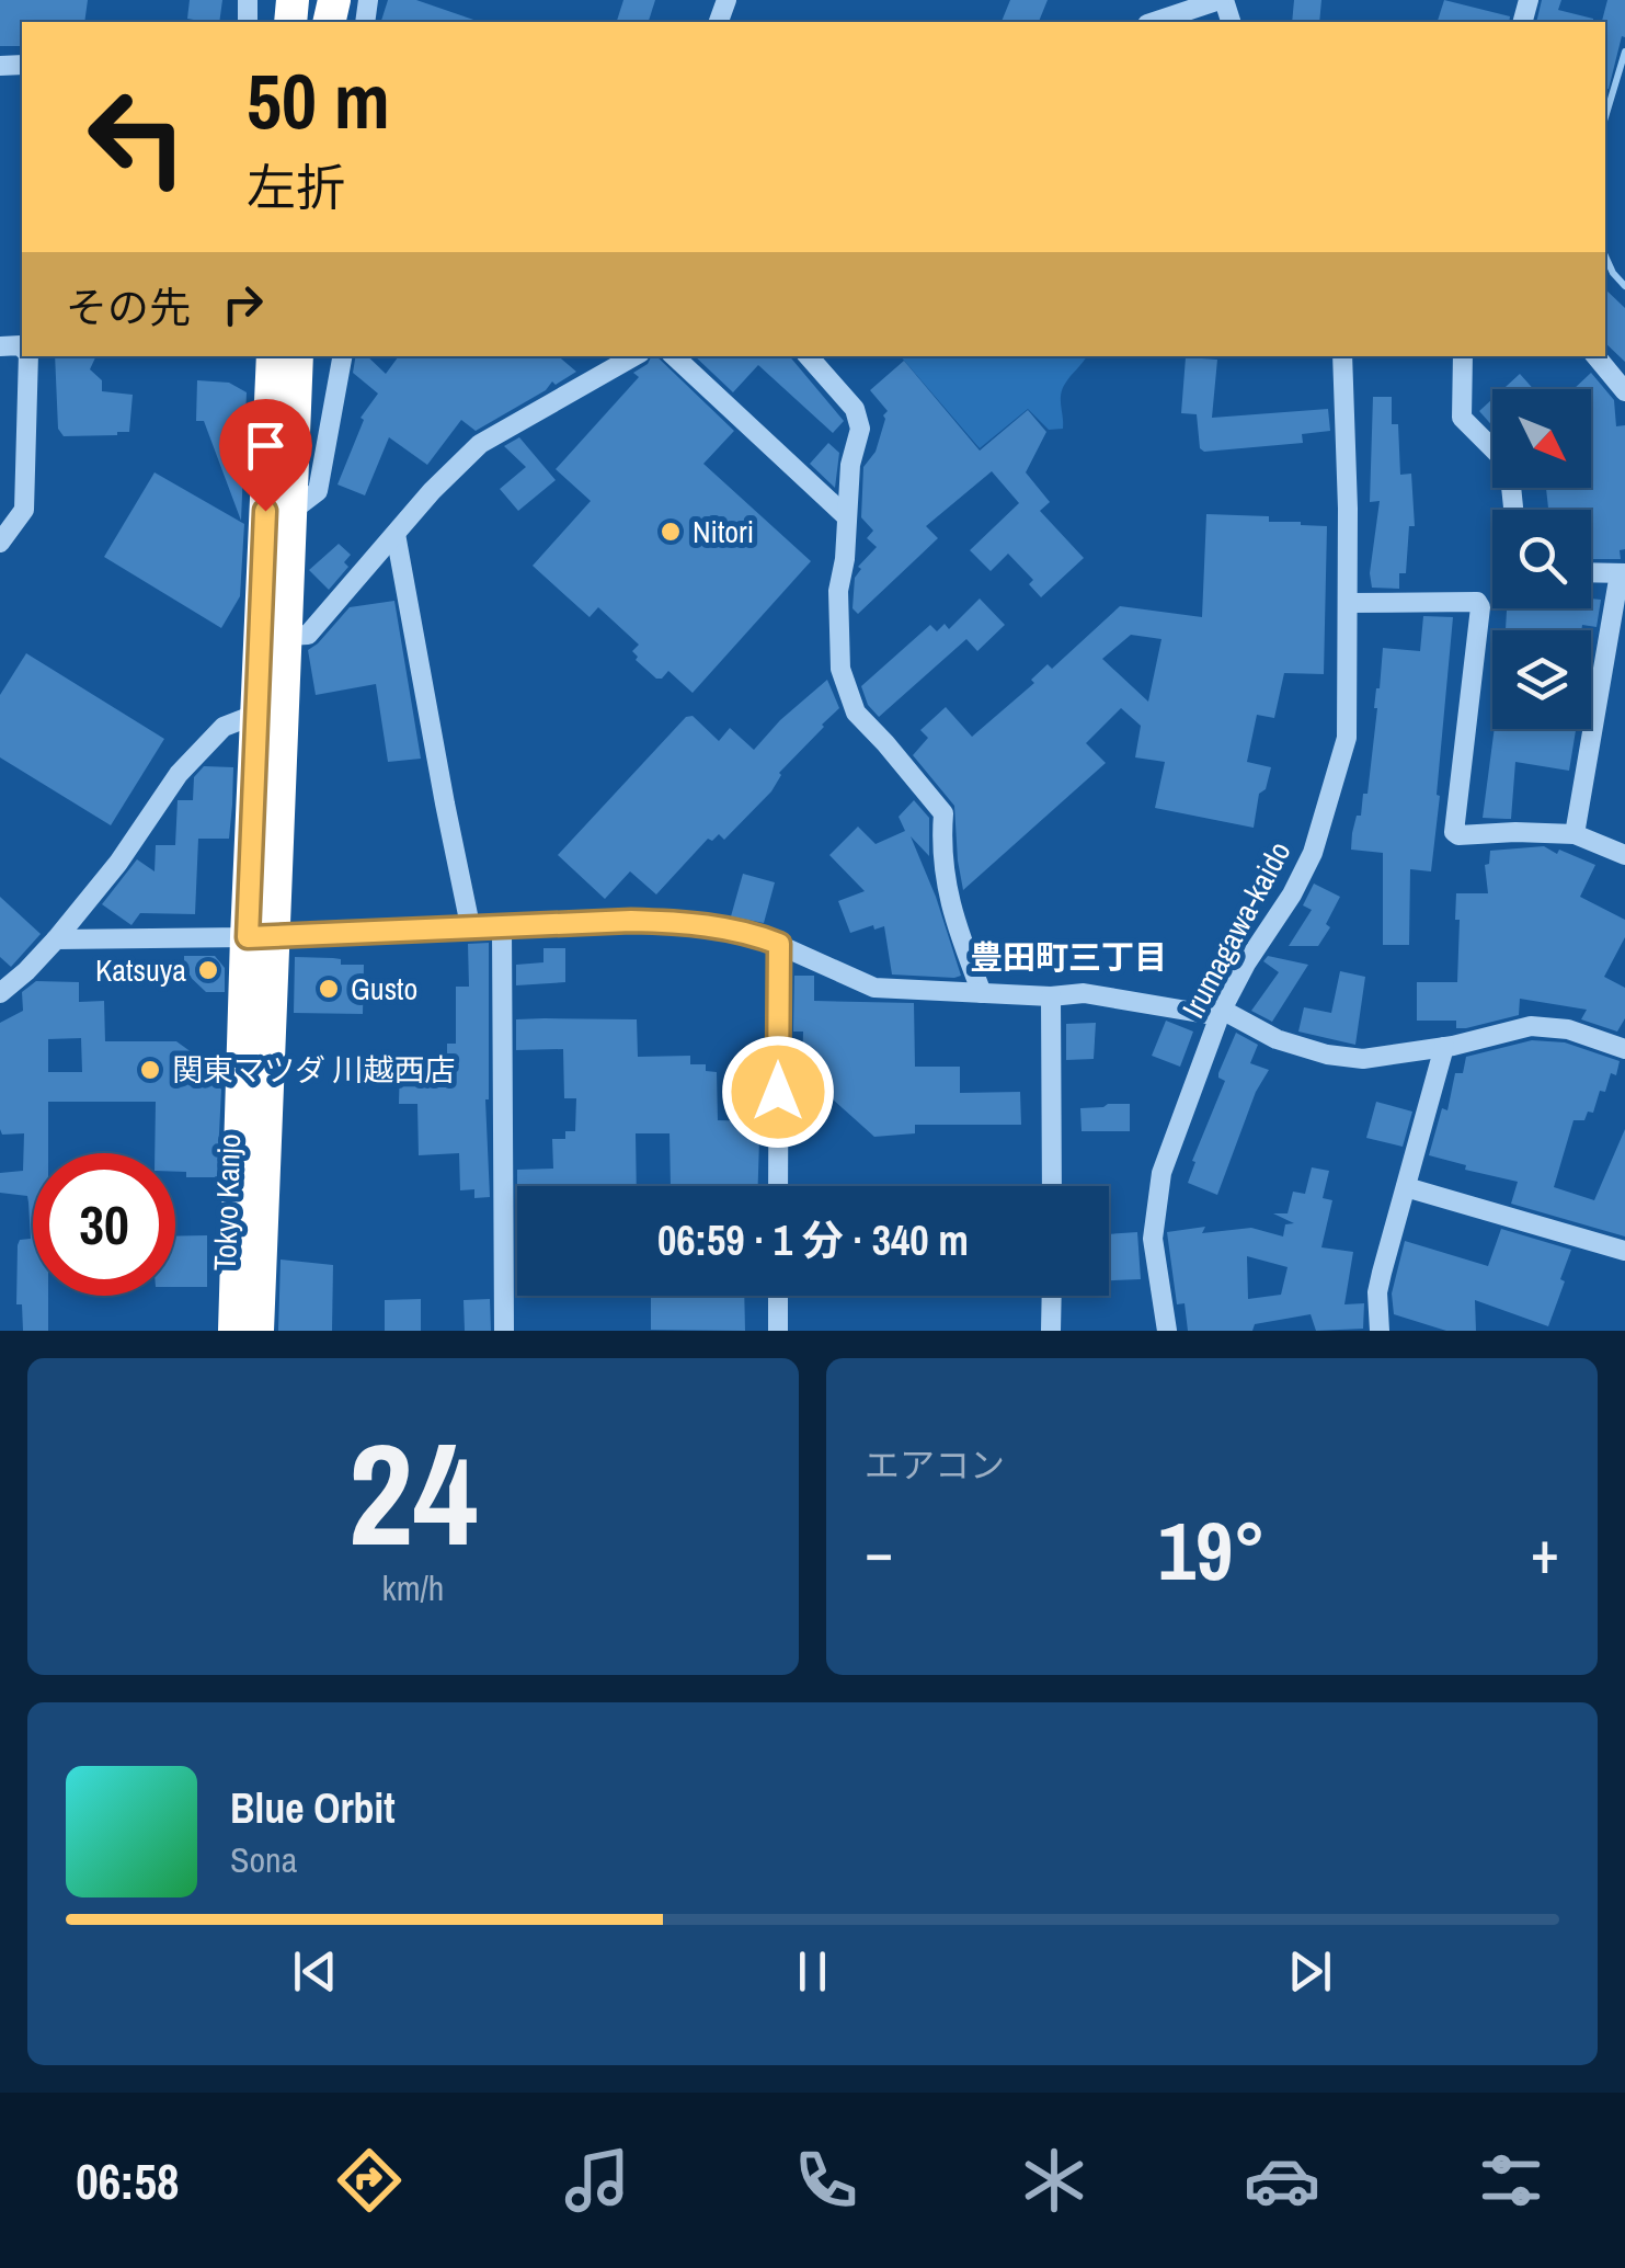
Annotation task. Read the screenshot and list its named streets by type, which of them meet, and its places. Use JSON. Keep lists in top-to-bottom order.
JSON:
{
  "streets": {
    "highway": ["Tokyo Kanjo"],
    "street": ["Irumagawa-kaido"]
  },
  "districts": ["豊田町三丁目"],
  "places": [
    "Nitori",
    "Katsuya",
    "Gusto",
    "関東マツダ 川越西店"
  ],
  "north": "bottom right",
  "page": {
    "turn": ["50 m", "左折"],
    "then": "その先",
    "limit": "30",
    "trip": "06:59 · 1 分 · 340 m",
    "tile": [
      ["24", "km/h"],
      "エアコン"
    ],
    "heat": ["−", "19°", "+"],
    "song": ["Blue Orbit", "Sona"],
    "tabs": "06:58"
  }
}
